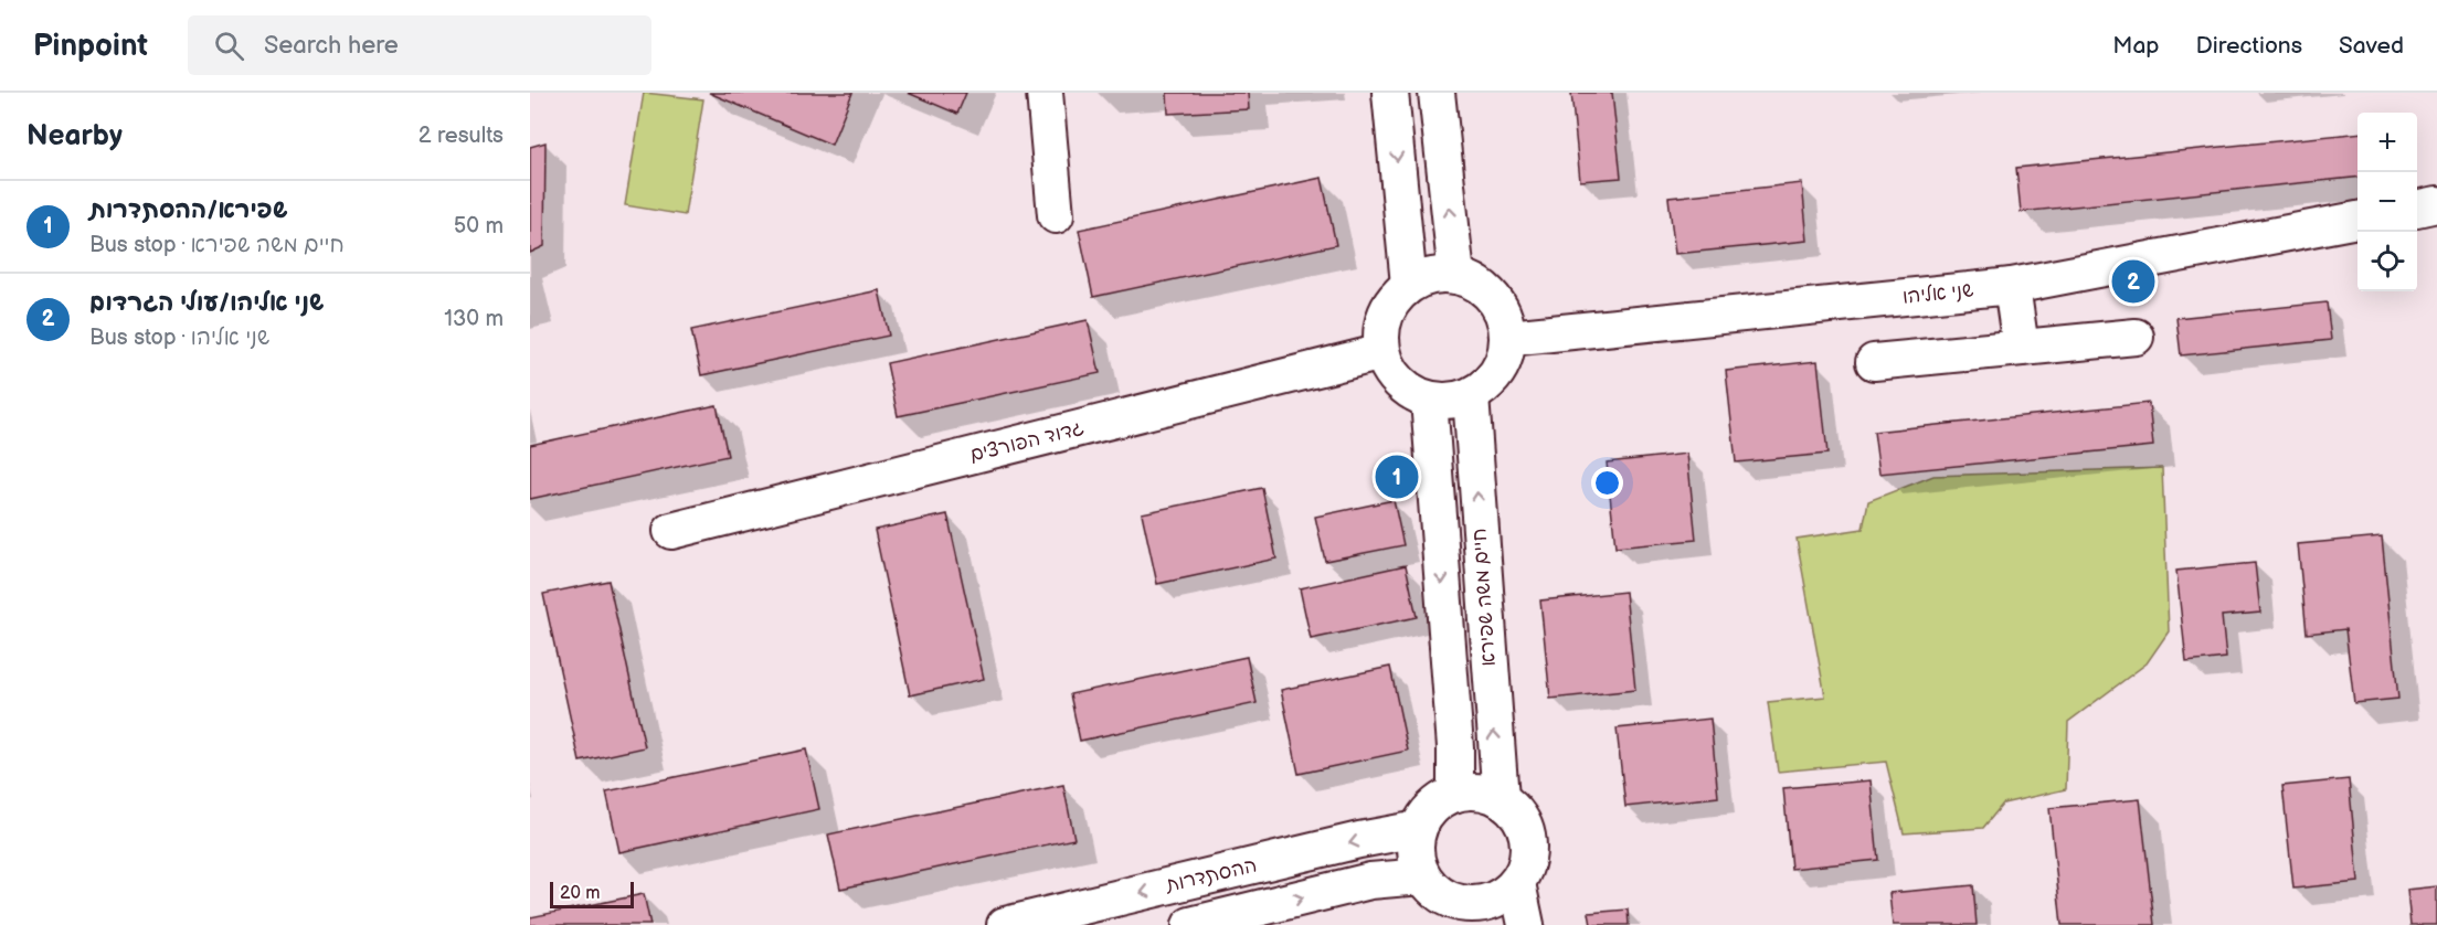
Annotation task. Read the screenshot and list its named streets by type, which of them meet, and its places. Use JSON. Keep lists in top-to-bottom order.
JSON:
{
  "streets": {
    "street": [
      "שני אליהו",
      "גדוד הפורצים",
      "חיים משה שפירא",
      "ההסתדרות"
    ]
  },
  "crossings": [
    ["שני אליהו", "גדוד הפורצים"],
    ["שני אליהו", "חיים משה שפירא"],
    ["גדוד הפורצים", "חיים משה שפירא"],
    ["חיים משה שפירא", "ההסתדרות"]
  ],
  "scale_bar": "20 m",
  "page": {
    "header": "Pinpoint",
    "search": "Search here",
    "nav": ["Map", "Directions", "Saved"],
    "heading": ["Nearby", "2 results"],
    "map_buttons": ["+", "−"],
    "list": [
      {
        "mark": "1",
        "name": "שפירא/ההסתדרות",
        "note": "Bus stop · חיים משה שפירא",
        "value": "50 m"
      },
      {
        "mark": "2",
        "name": "שני אליהו/עולי הגרדום",
        "note": "Bus stop · שני אליהו",
        "value": "130 m"
      }
    ],
    "pins": ["2", "1"],
    "scale": "20 m"
  }
}
